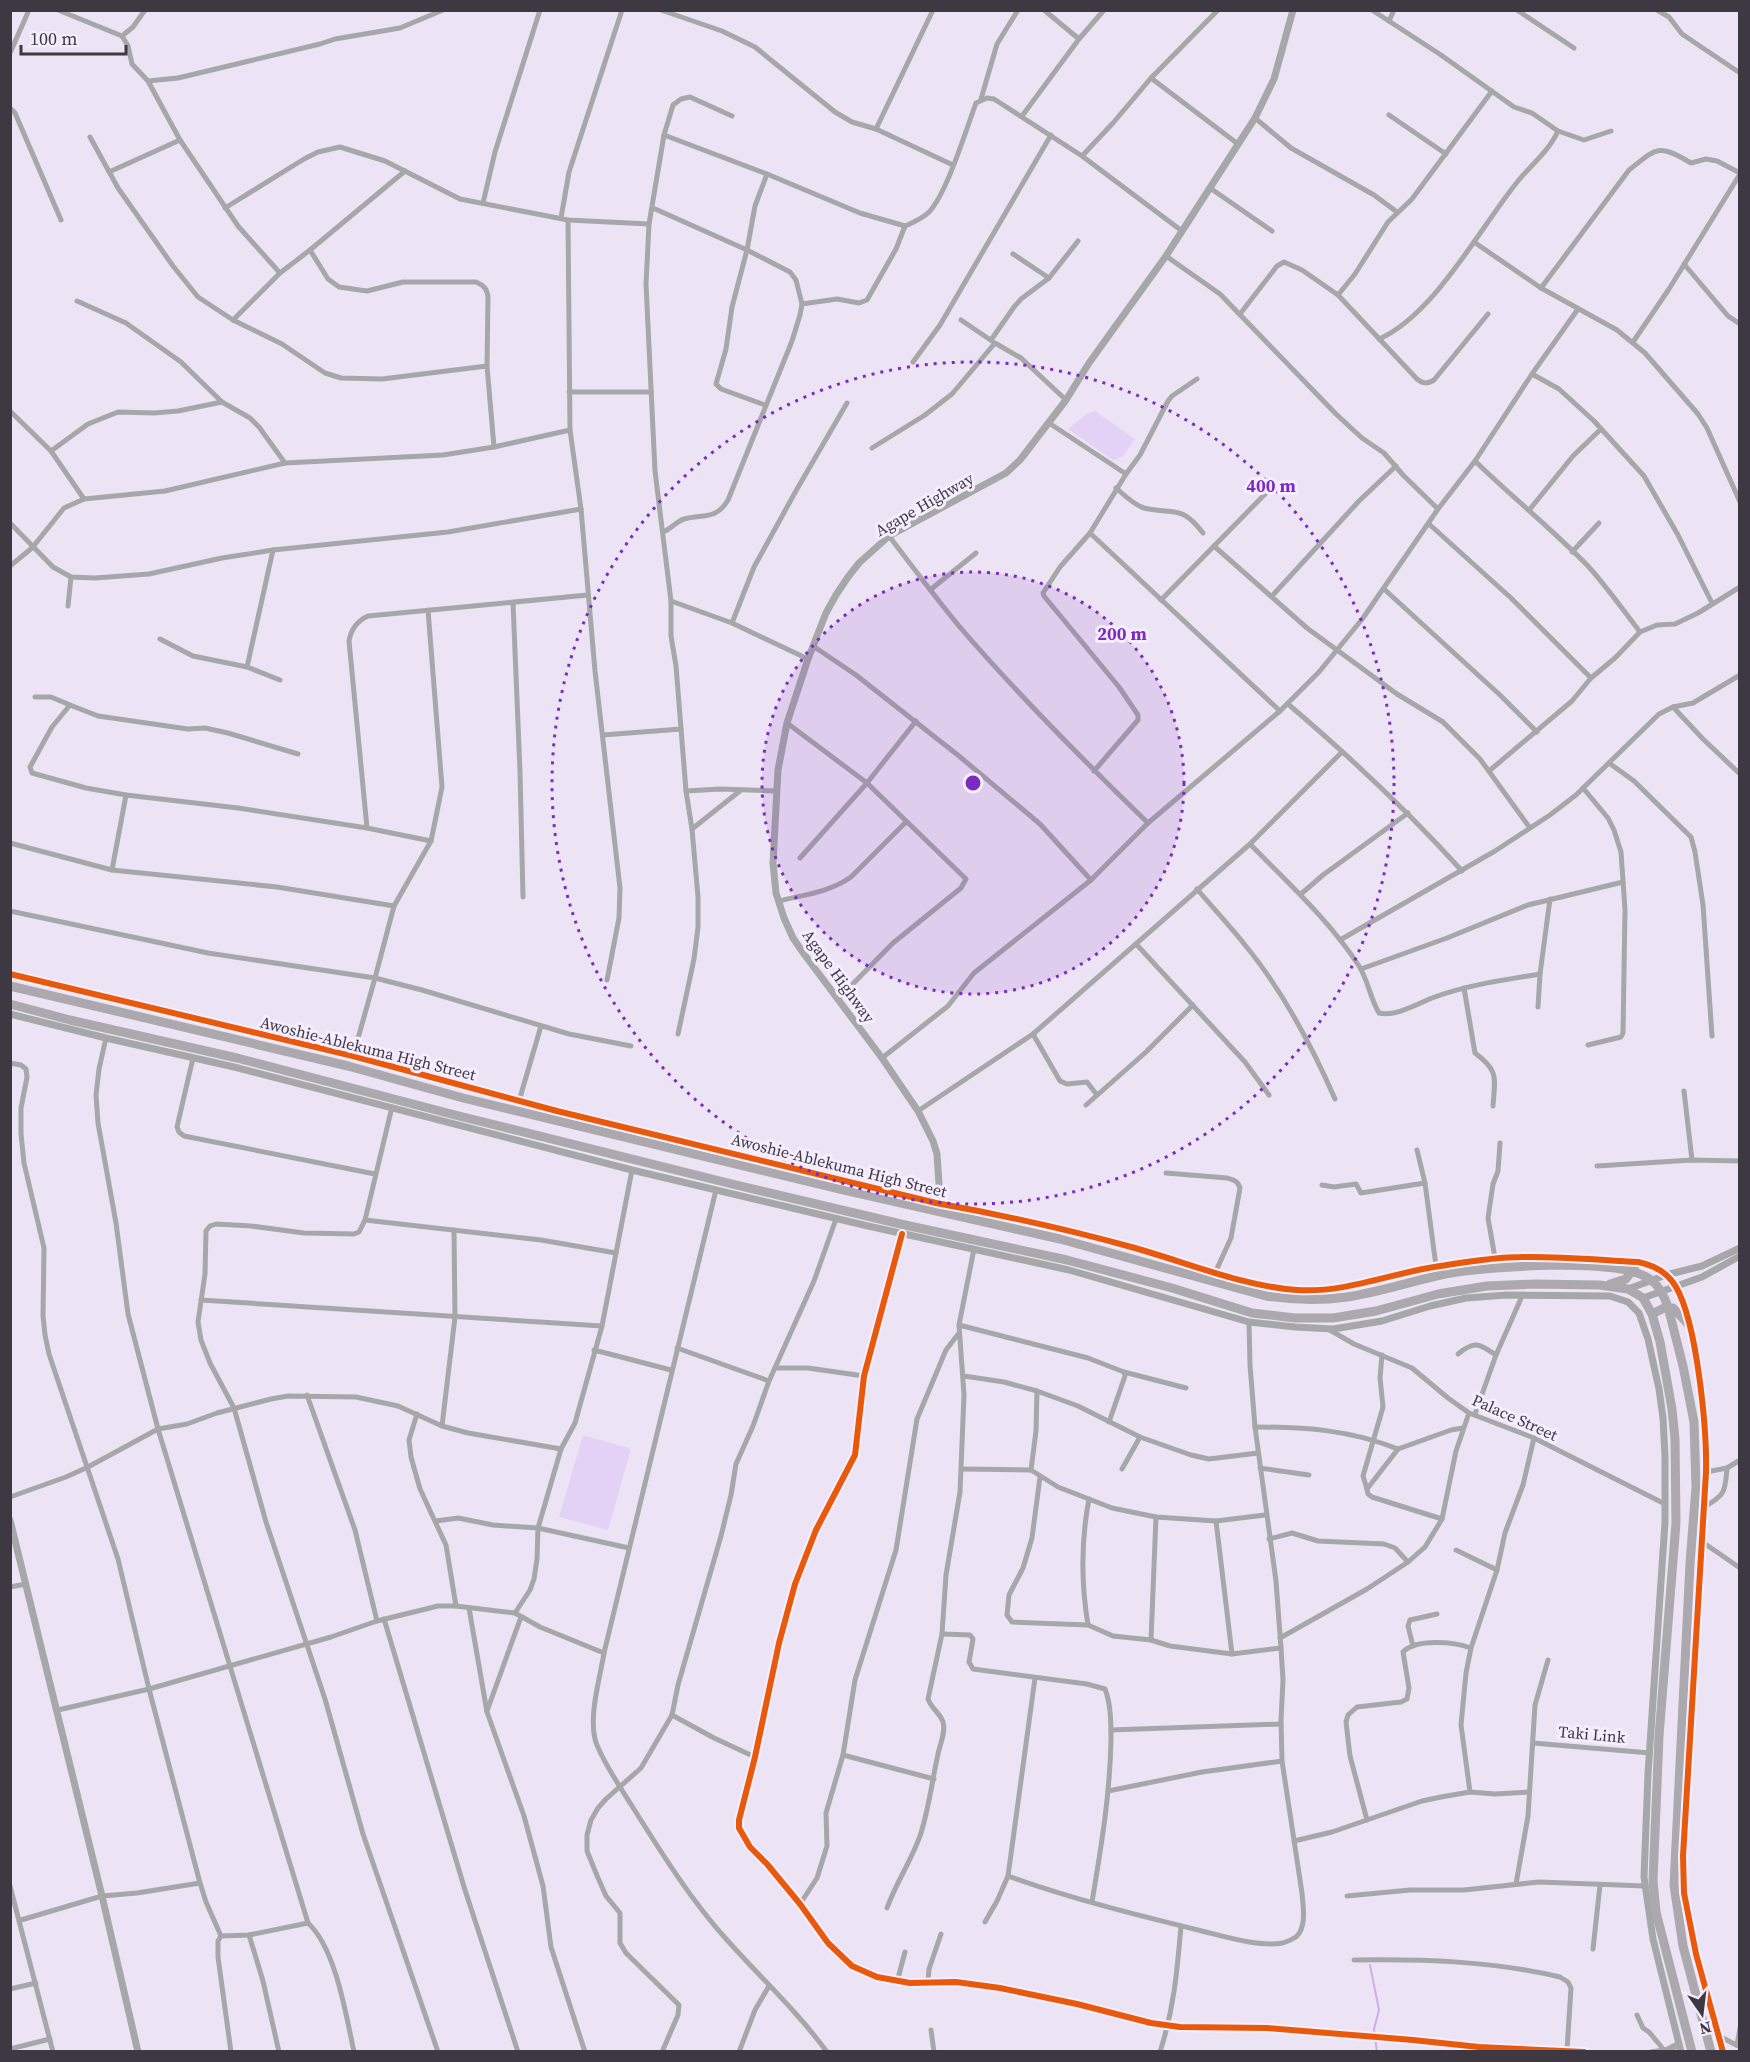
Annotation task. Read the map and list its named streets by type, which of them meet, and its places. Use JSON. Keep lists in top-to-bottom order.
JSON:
{
  "streets": {
    "main road": ["Awoshie-Ablekuma High Street"],
    "street": ["Agape Highway", "Palace Street", "Taki Link"]
  },
  "crossings": [
    ["Agape Highway", "Awoshie-Ablekuma High Street"]
  ],
  "scale_bar": "100 m",
  "north": "bottom",
  "rings": ["400 m", "200 m"]
}
